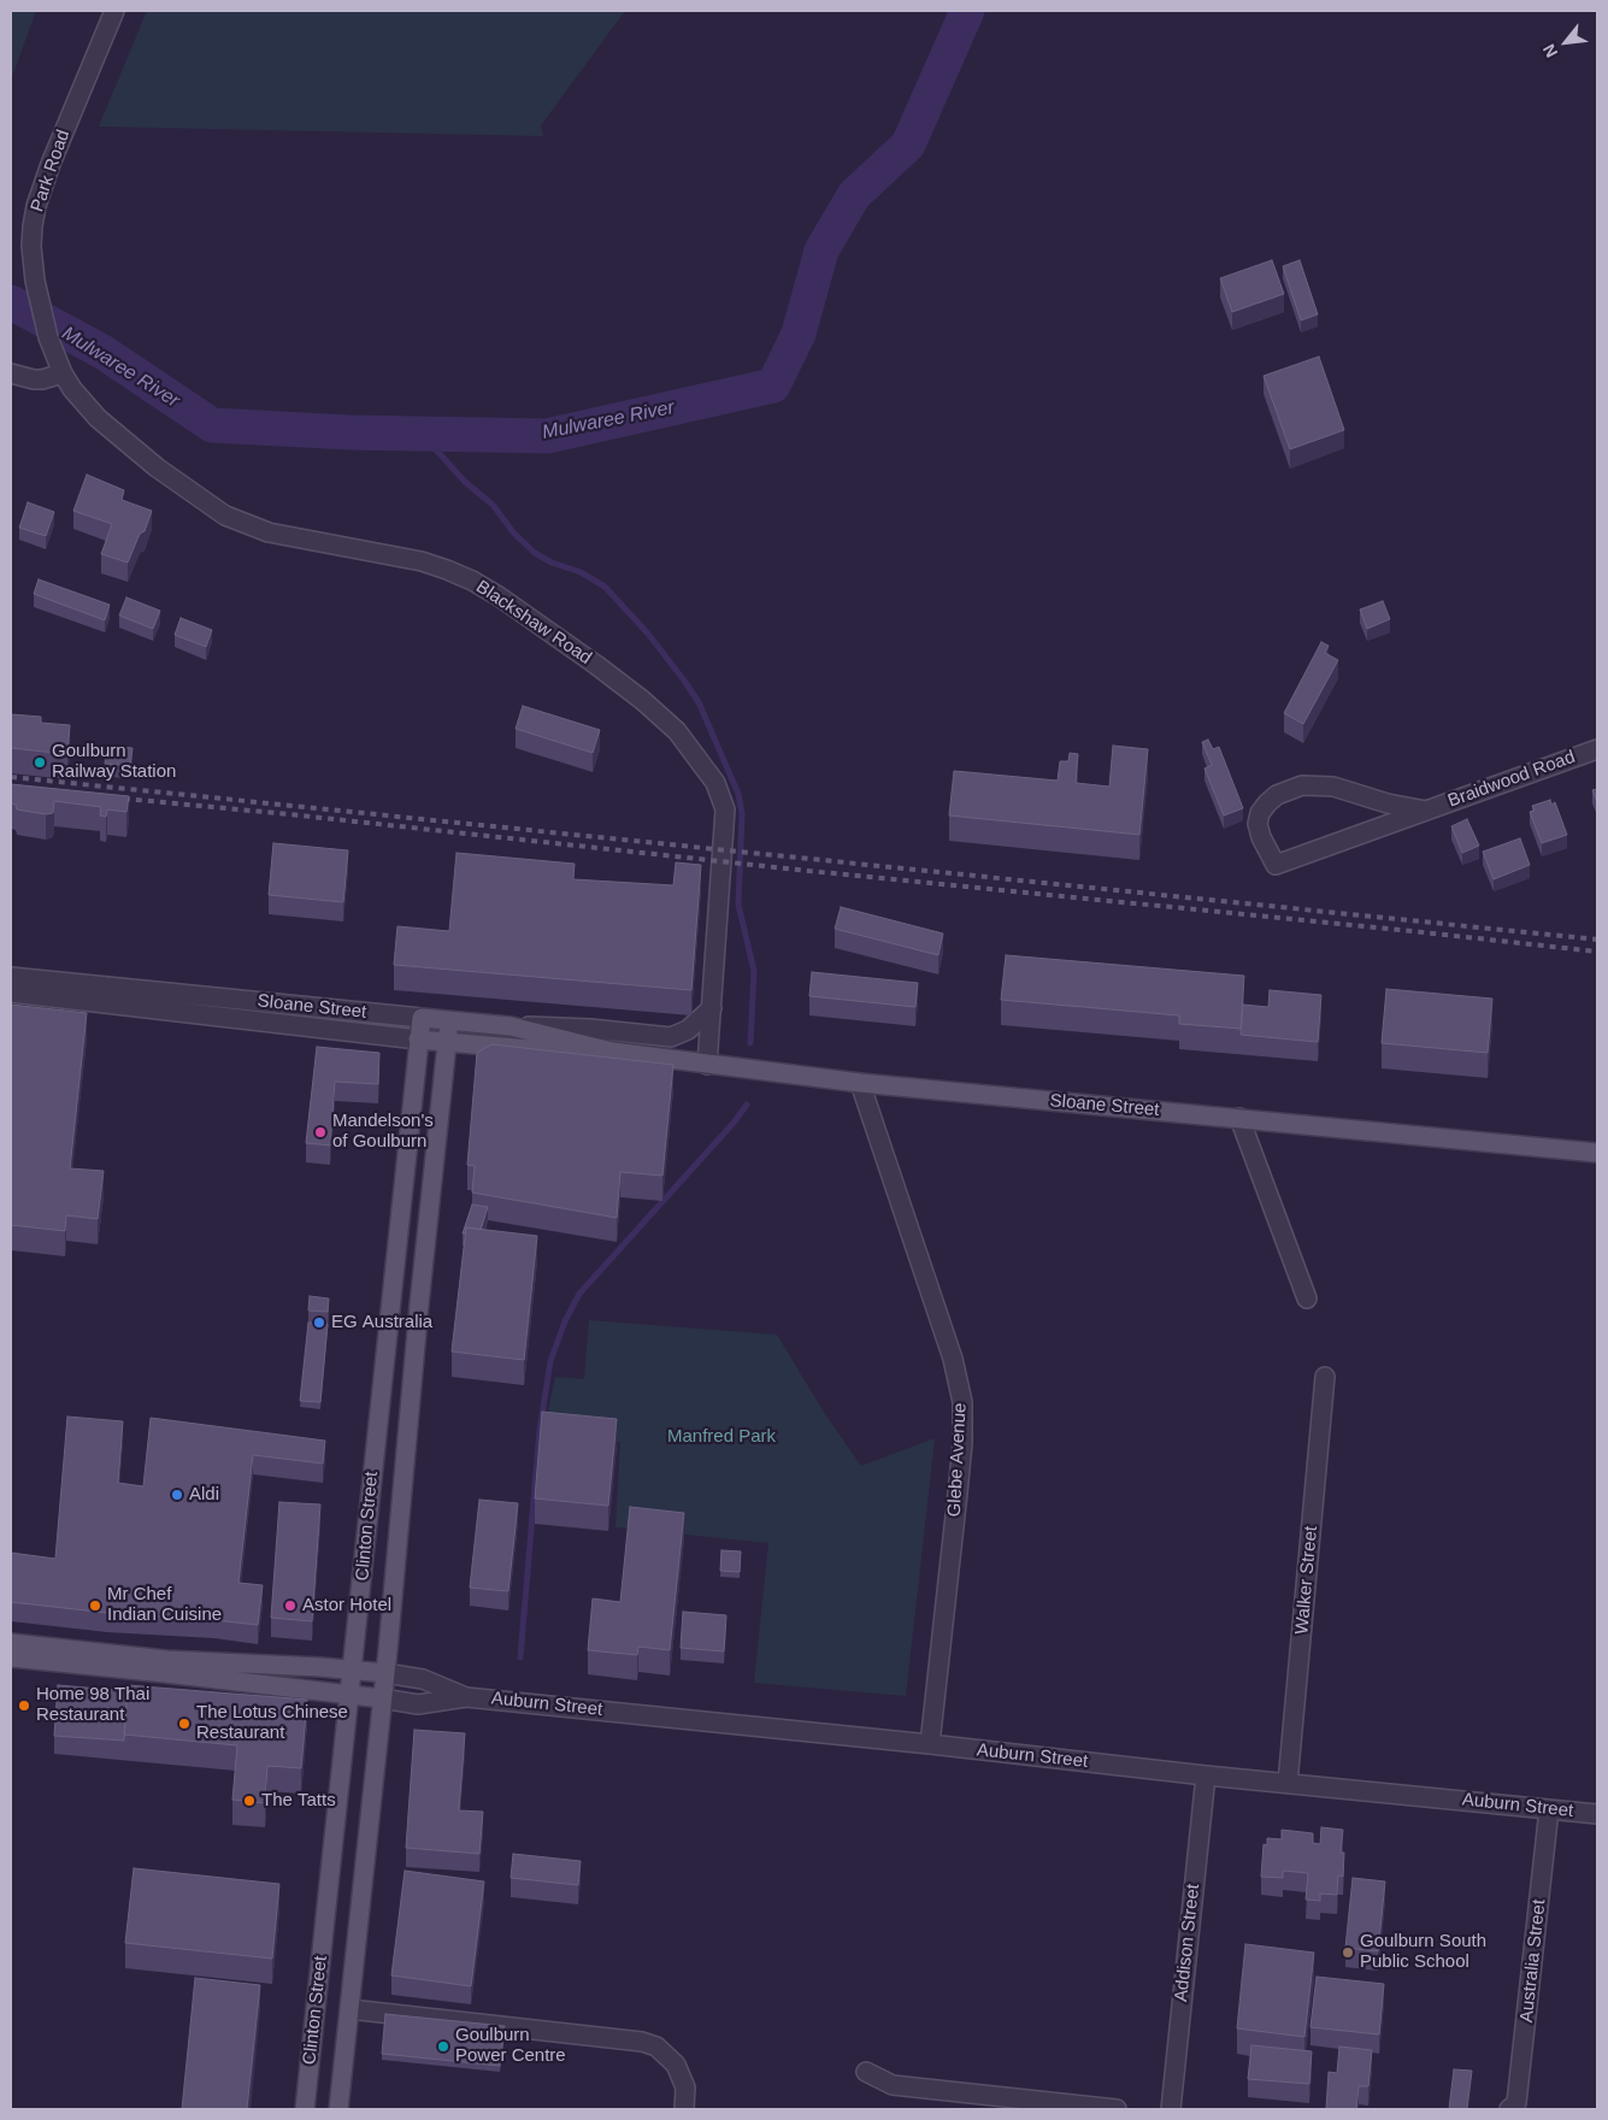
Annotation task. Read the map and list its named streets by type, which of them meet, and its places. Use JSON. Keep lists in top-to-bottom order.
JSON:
{
  "streets": {
    "main road": ["Sloane Street", "Clinton Street", "Auburn Street"],
    "street": [
      "Park Road",
      "Blackshaw Road",
      "Braidwood Road",
      "Glebe Avenue",
      "Walker Street",
      "Addison Street",
      "Australia Street"
    ]
  },
  "crossings": [
    ["Park Road", "Blackshaw Road"],
    ["Blackshaw Road", "Sloane Street"],
    ["Sloane Street", "Glebe Avenue"],
    ["Sloane Street", "Clinton Street"],
    ["Glebe Avenue", "Auburn Street"],
    ["Clinton Street", "Auburn Street"],
    ["Walker Street", "Auburn Street"],
    ["Auburn Street", "Addison Street"],
    ["Auburn Street", "Australia Street"]
  ],
  "water": ["Mulwaree River"],
  "parks": ["Manfred Park"],
  "places": [
    "Goulburn Railway Station",
    "Mandelson's of Goulburn",
    "EG Australia",
    "Aldi",
    "Mr Chef Indian Cuisine",
    "Astor Hotel",
    "Home 98 Thai Restaurant",
    "The Lotus Chinese Restaurant",
    "The Tatts",
    "Goulburn South Public School",
    "Goulburn Power Centre"
  ],
  "north": "bottom left"
}
